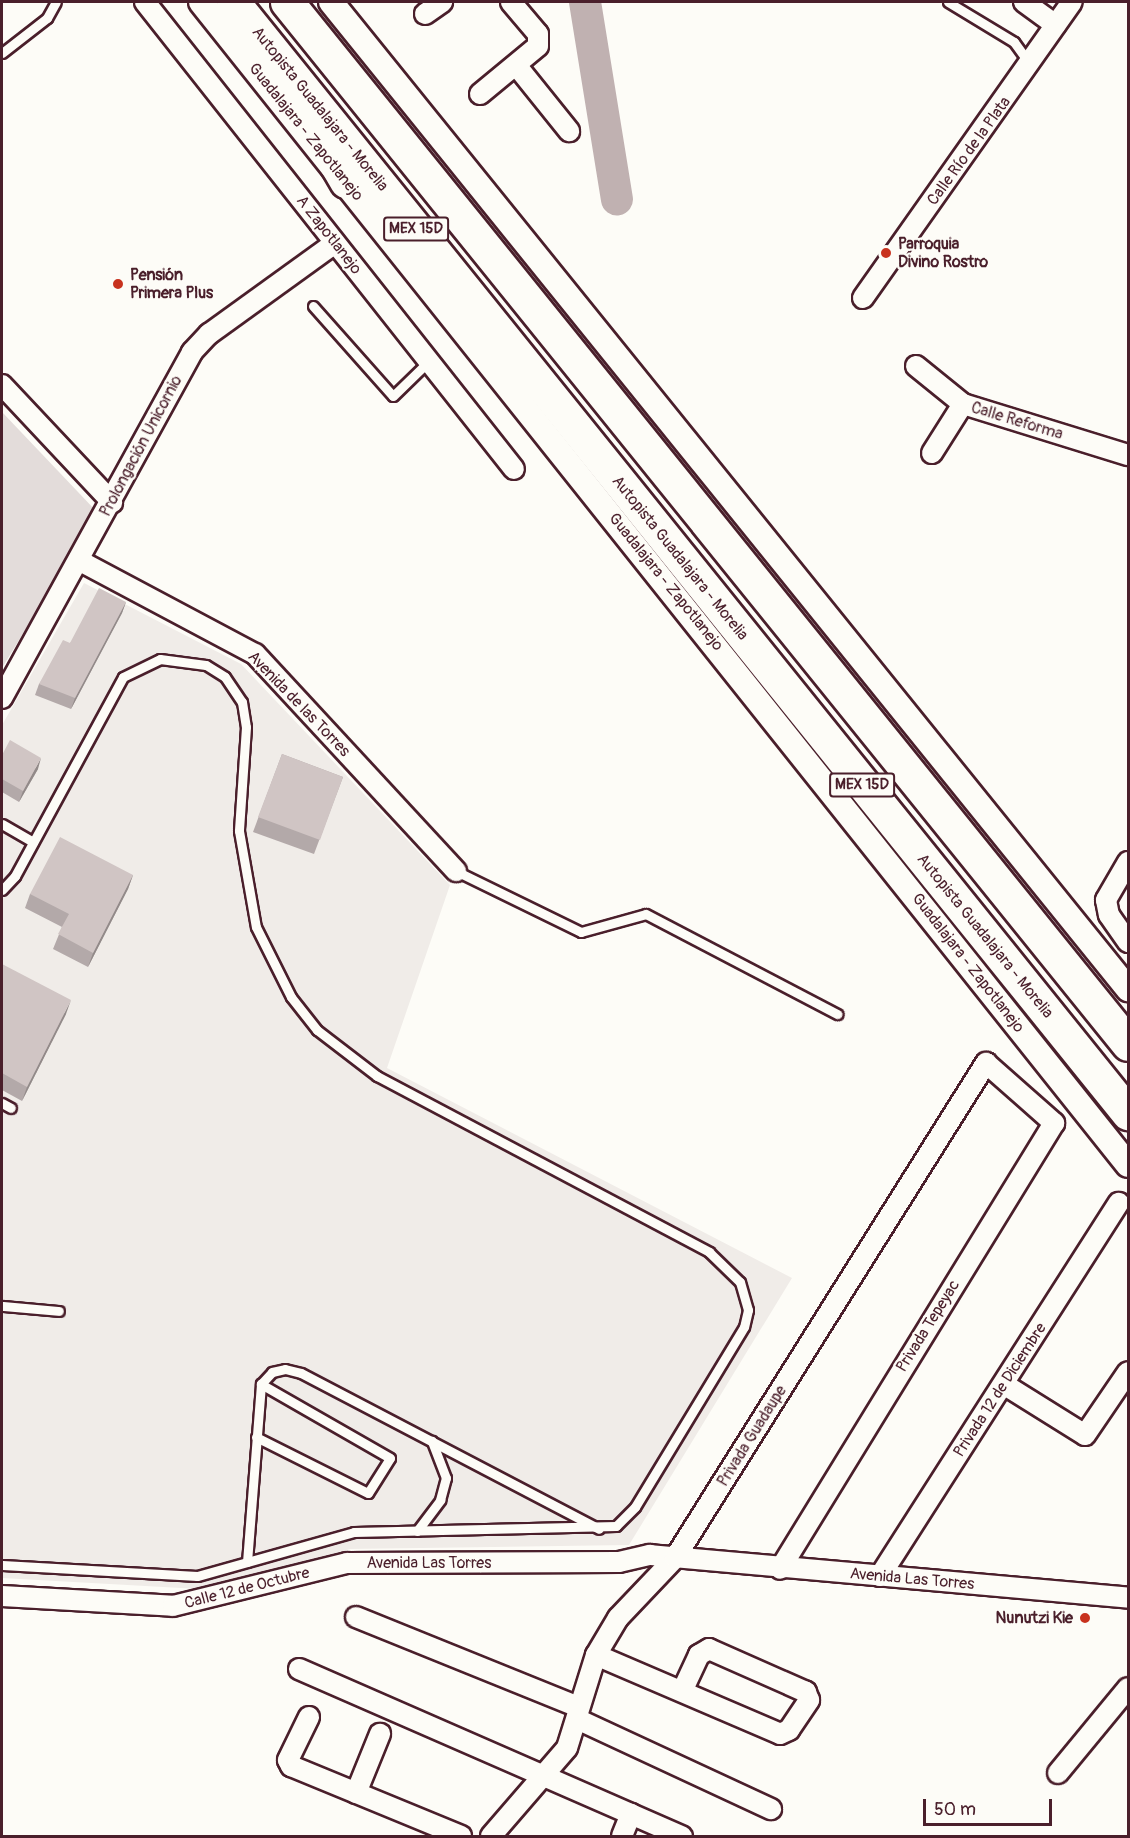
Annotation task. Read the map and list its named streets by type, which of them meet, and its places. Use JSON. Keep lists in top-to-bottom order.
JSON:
{
  "streets": {
    "highway": ["Autopista Guadalajara - Morelia", "MEX 15D"],
    "street": [
      "Guadalajara - Zapotlanejo",
      "Calle Río de la Plata",
      "A Zapotlanejo",
      "Calle Reforma",
      "Prolongación Unicornio",
      "Avenida de las Torres",
      "Privada Tepeyac",
      "Privada 12 de Diciembre",
      "Privada Guadaupe",
      "Avenida Las Torres",
      "Calle 12 de Octubre"
    ]
  },
  "crossings": [
    ["A Zapotlanejo", "Prolongación Unicornio"],
    ["Prolongación Unicornio", "Avenida de las Torres"],
    ["Privada Tepeyac", "Privada Guadaupe"],
    ["Privada Tepeyac", "Avenida Las Torres"],
    ["Privada 12 de Diciembre", "Avenida Las Torres"],
    ["Privada Guadaupe", "Avenida Las Torres"],
    ["Avenida Las Torres", "Calle 12 de Octubre"]
  ],
  "places": ["Parroquia Divino Rostro", "Pensión Primera Plus", "Nunutzi Kie"],
  "scale_bar": "50 m"
}
